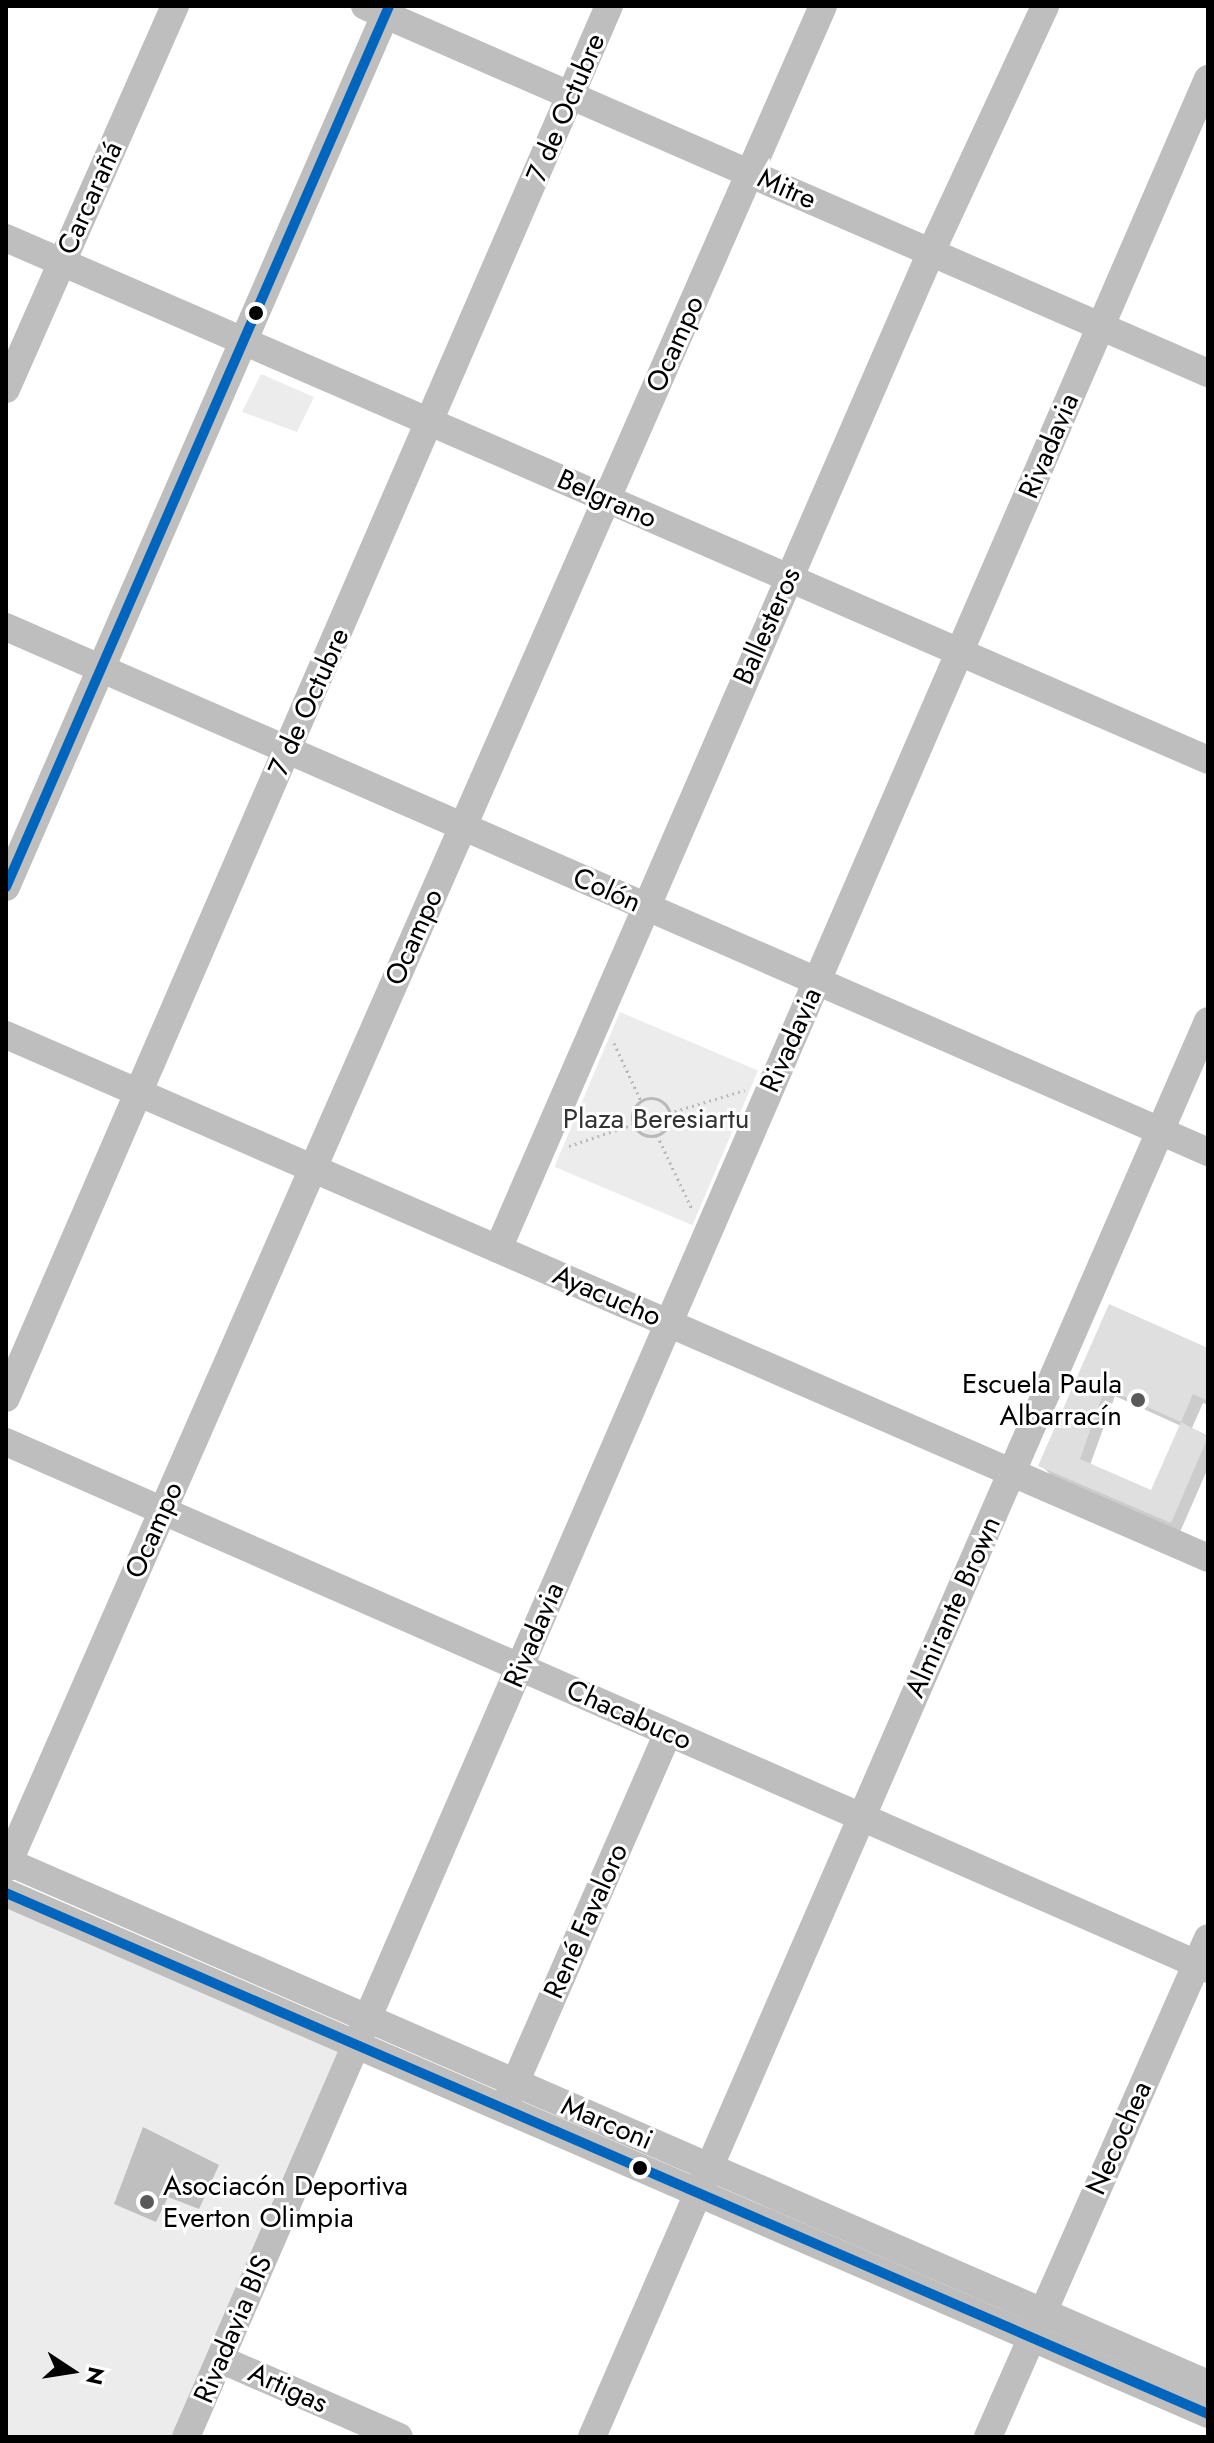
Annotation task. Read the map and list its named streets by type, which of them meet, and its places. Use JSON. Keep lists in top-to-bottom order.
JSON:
{
  "streets": {
    "street": [
      "7 de Octubre",
      "Mitre",
      "Carcarañá",
      "Ocampo",
      "Rivadavia",
      "Belgrano",
      "Ballesteros",
      "Colón",
      "Ayacucho",
      "Almirante Brown",
      "Chacabuco",
      "René Favaloro",
      "Marconi",
      "Necochea",
      "Rivadavia BIS",
      "Artigas"
    ]
  },
  "crossings": [
    ["7 de Octubre", "Mitre"],
    ["7 de Octubre", "Belgrano"],
    ["7 de Octubre", "Colón"],
    ["7 de Octubre", "Ayacucho"],
    ["Mitre", "Ocampo"],
    ["Mitre", "Rivadavia"],
    ["Mitre", "Ballesteros"],
    ["Carcarañá", "Belgrano"],
    ["Ocampo", "Belgrano"],
    ["Ocampo", "Colón"],
    ["Ocampo", "Ayacucho"],
    ["Ocampo", "Chacabuco"],
    ["Ocampo", "Marconi"],
    ["Rivadavia", "Belgrano"],
    ["Rivadavia", "Colón"],
    ["Rivadavia", "Ayacucho"],
    ["Rivadavia", "Chacabuco"],
    ["Rivadavia", "Marconi"],
    ["Rivadavia", "Rivadavia BIS"],
    ["Belgrano", "Ballesteros"],
    ["Ballesteros", "Colón"],
    ["Ballesteros", "Ayacucho"],
    ["Colón", "Almirante Brown"],
    ["Ayacucho", "Almirante Brown"],
    ["Almirante Brown", "Chacabuco"],
    ["Almirante Brown", "Marconi"],
    ["Chacabuco", "René Favaloro"],
    ["Chacabuco", "Necochea"],
    ["René Favaloro", "Marconi"],
    ["Marconi", "Necochea"],
    ["Marconi", "Rivadavia BIS"],
    ["Rivadavia BIS", "Artigas"]
  ],
  "parks": ["Plaza Beresiartu"],
  "places": ["Escuela Paula Albarracín", "Asociacón Deportiva Everton Olimpia"],
  "north": "right"
}
